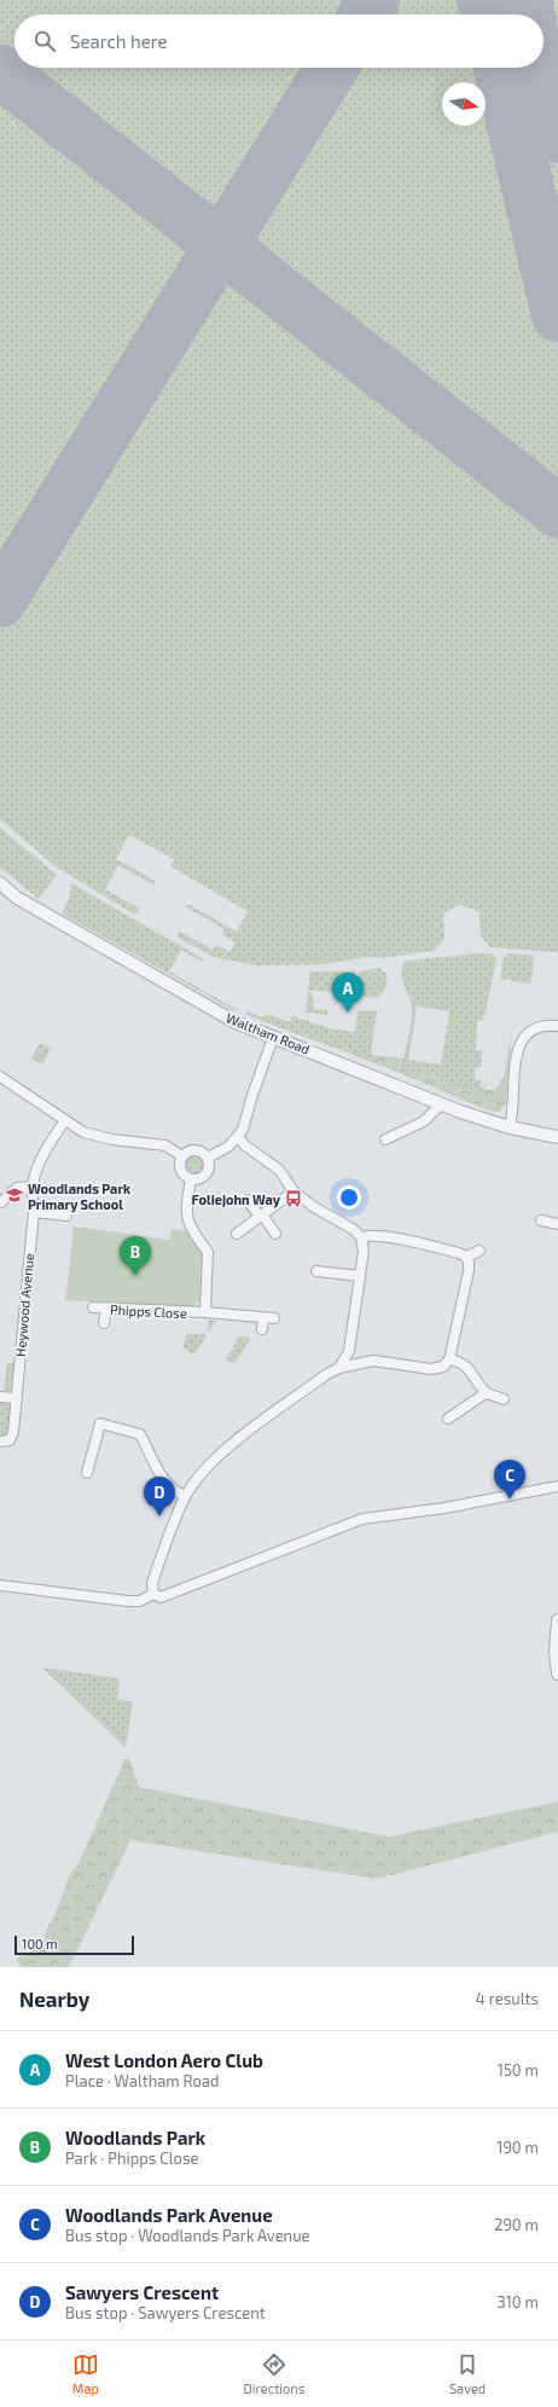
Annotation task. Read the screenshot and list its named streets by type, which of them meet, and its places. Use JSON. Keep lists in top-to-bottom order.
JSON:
{
  "streets": {
    "street": ["Waltham Road", "Heywood Avenue", "Phipps Close"]
  },
  "places": {
    "school or university": ["Woodlands Park Primary School"],
    "bus stop": ["Foliejohn Way"]
  },
  "scale_bar": "100 m",
  "north": "right",
  "page": {
    "search": "Search here",
    "pins": [
      "A",
      "B",
      "C",
      "D"
    ],
    "scale": "100 m",
    "heading": ["Nearby", "4 results"],
    "list": [
      {
        "mark": "A",
        "name": "West London Aero Club",
        "note": "Place · Waltham Road",
        "value": "150 m"
      },
      {
        "mark": "B",
        "name": "Woodlands Park",
        "note": "Park · Phipps Close",
        "value": "190 m"
      },
      {
        "mark": "C",
        "name": "Woodlands Park Avenue",
        "note": "Bus stop · Woodlands Park Avenue",
        "value": "290 m"
      },
      {
        "mark": "D",
        "name": "Sawyers Crescent",
        "note": "Bus stop · Sawyers Crescent",
        "value": "310 m"
      }
    ],
    "nav": ["Map", "Directions", "Saved"]
  }
}
